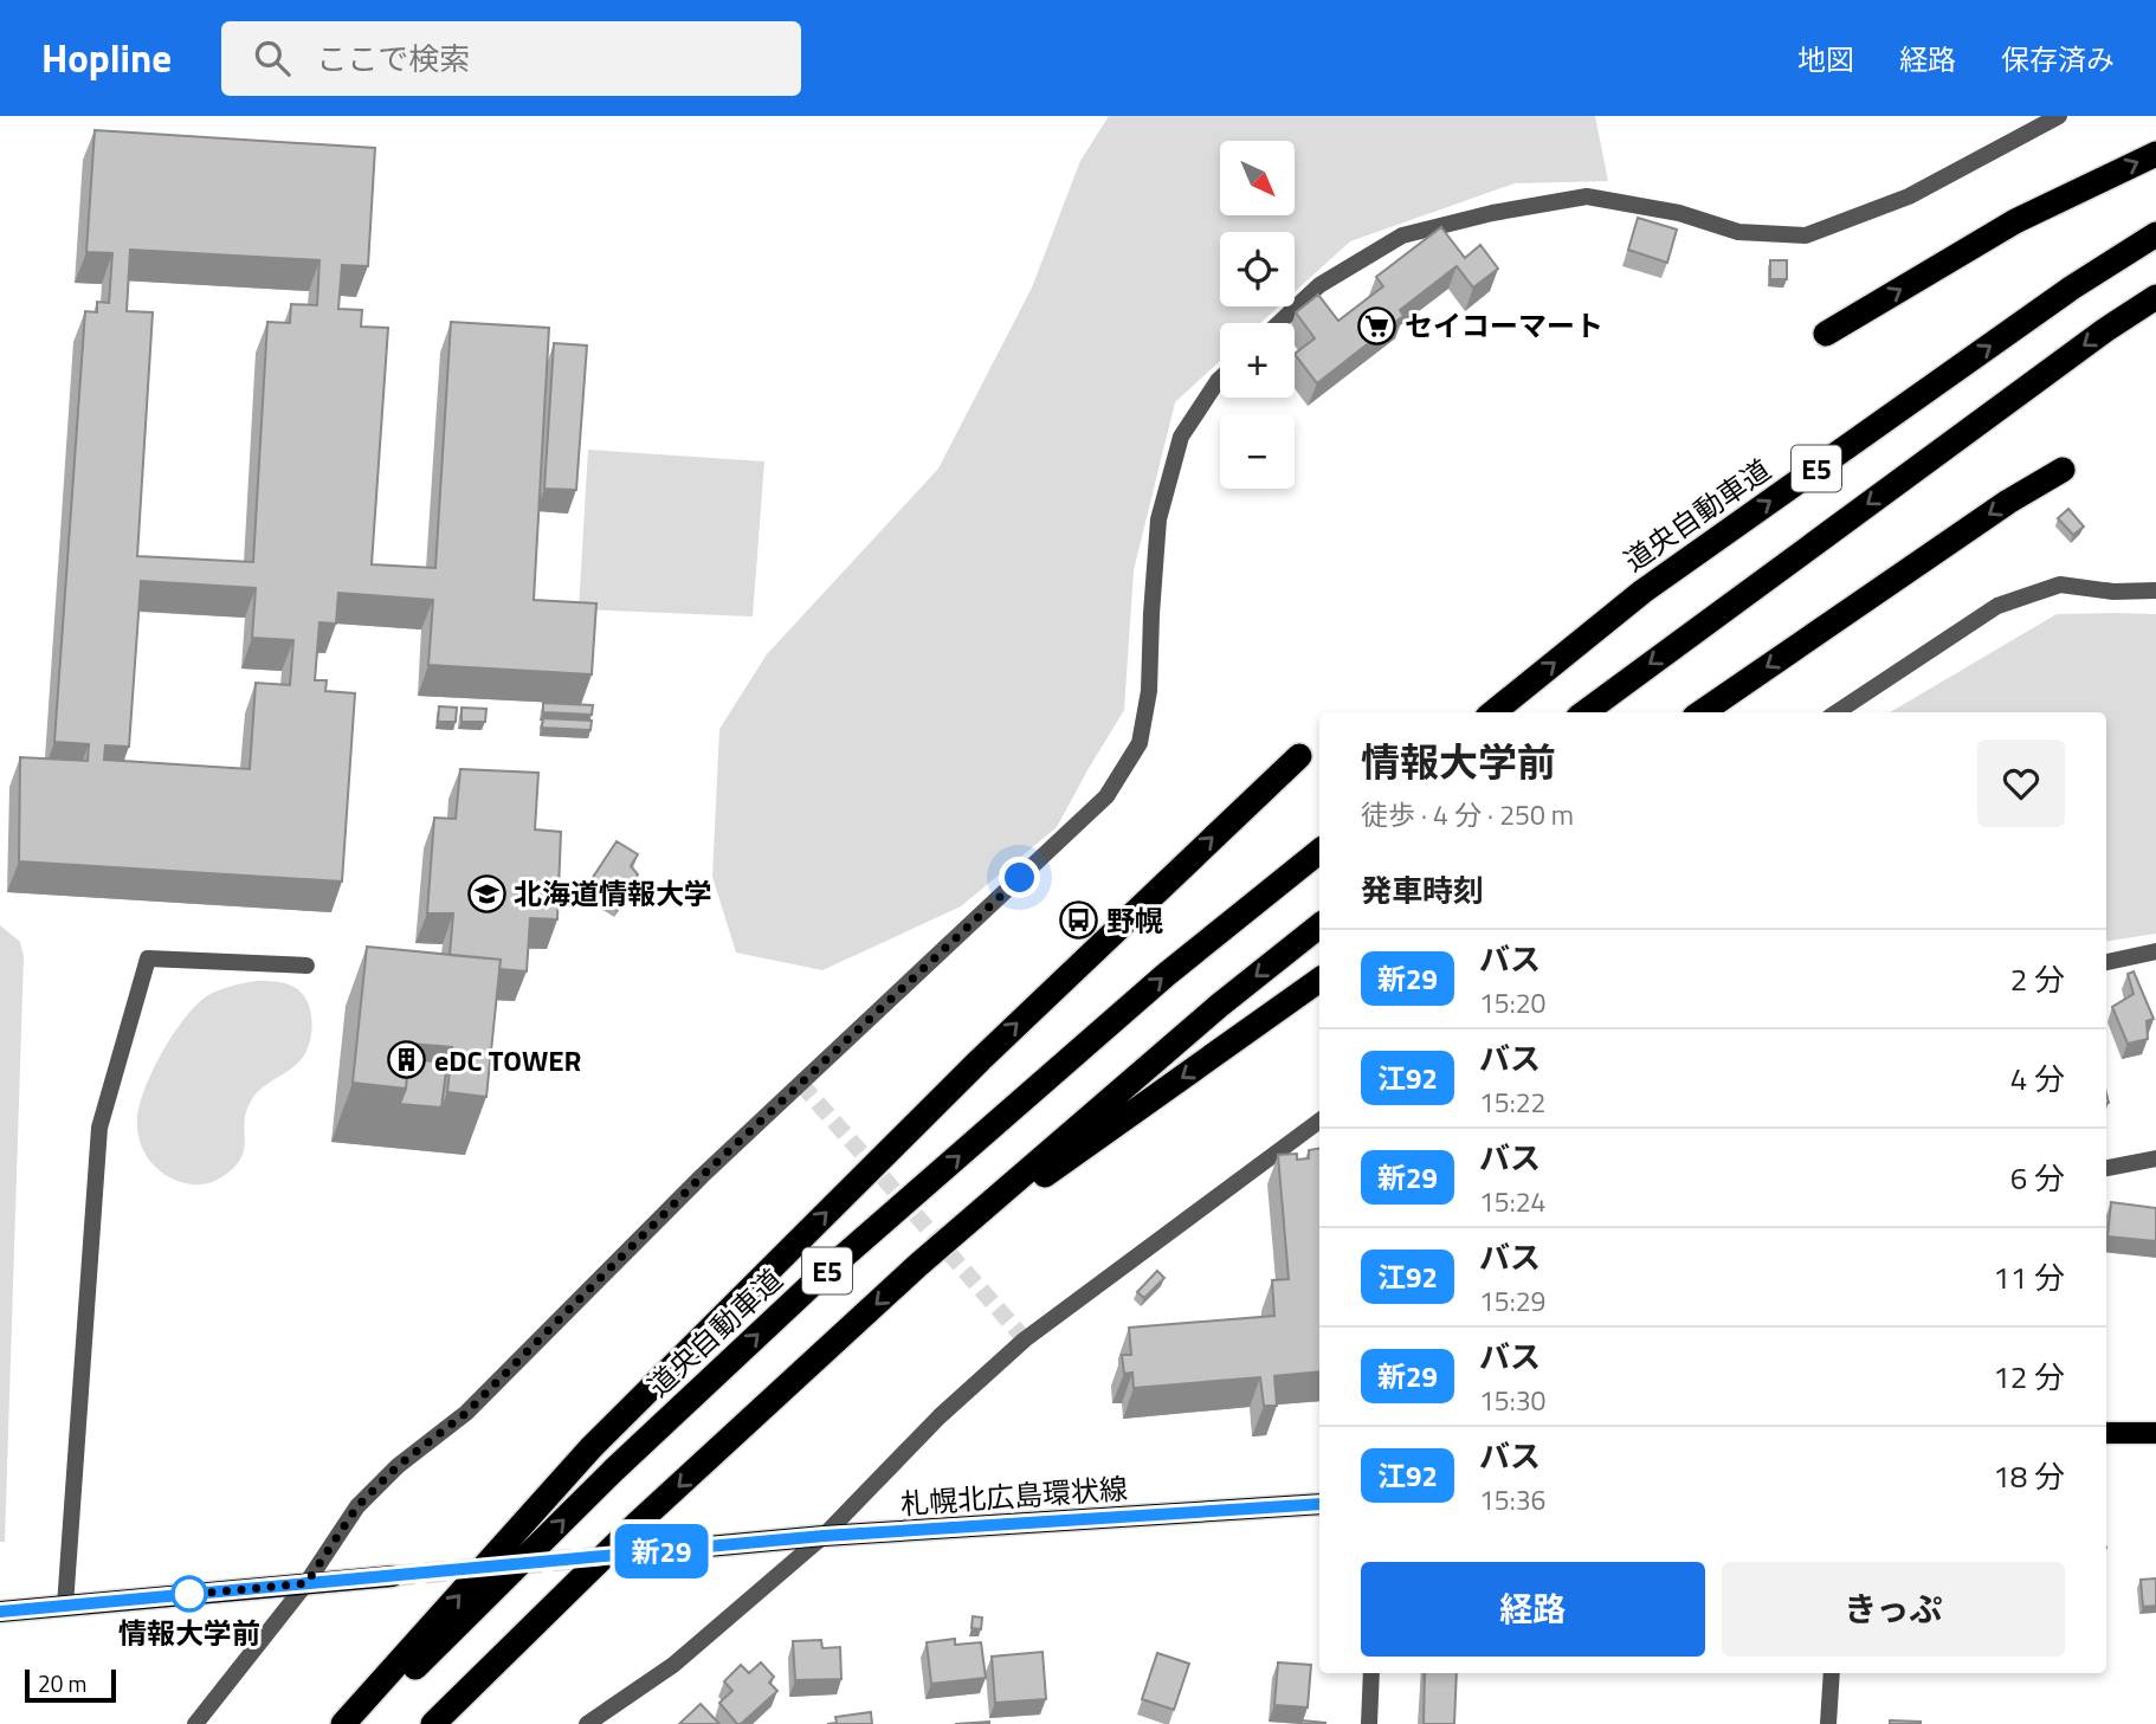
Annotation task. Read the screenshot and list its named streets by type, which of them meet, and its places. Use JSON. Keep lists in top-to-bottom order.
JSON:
{
  "streets": {
    "highway": ["E5", "道央自動車道"],
    "main road": ["札幌北広島環状線"]
  },
  "places": {
    "supermarket": ["セイコーマート"],
    "school or university": ["北海道情報大学"],
    "bus stop": ["野幌"],
    "building": ["eDC TOWER"],
    "other": ["情報大学前"]
  },
  "lines": ["bus line 新29"],
  "scale_bar": "20 m",
  "north": "bottom right",
  "page": {
    "header": "Hopline",
    "search": "ここで検索",
    "nav": ["地図", "経路", "保存済み"],
    "on_map": "新29",
    "map_buttons": ["+", "−"],
    "heading": [
      ["情報大学前", "徒歩 · 4 分 · 250 m"],
      "発車時刻"
    ],
    "list": [
      {
        "mark": "新29",
        "name": "バス",
        "note": "15:20",
        "value": "2 分"
      },
      {
        "mark": "江92",
        "name": "バス",
        "note": "15:22",
        "value": "4 分"
      },
      {
        "mark": "新29",
        "name": "バス",
        "note": "15:24",
        "value": "6 分"
      },
      {
        "mark": "江92",
        "name": "バス",
        "note": "15:29",
        "value": "11 分"
      },
      {
        "mark": "新29",
        "name": "バス",
        "note": "15:30",
        "value": "12 分"
      },
      {
        "mark": "江92",
        "name": "バス",
        "note": "15:36",
        "value": "18 分"
      }
    ],
    "buttons": ["経路", "きっぷ"],
    "scale": "20 m"
  }
}
